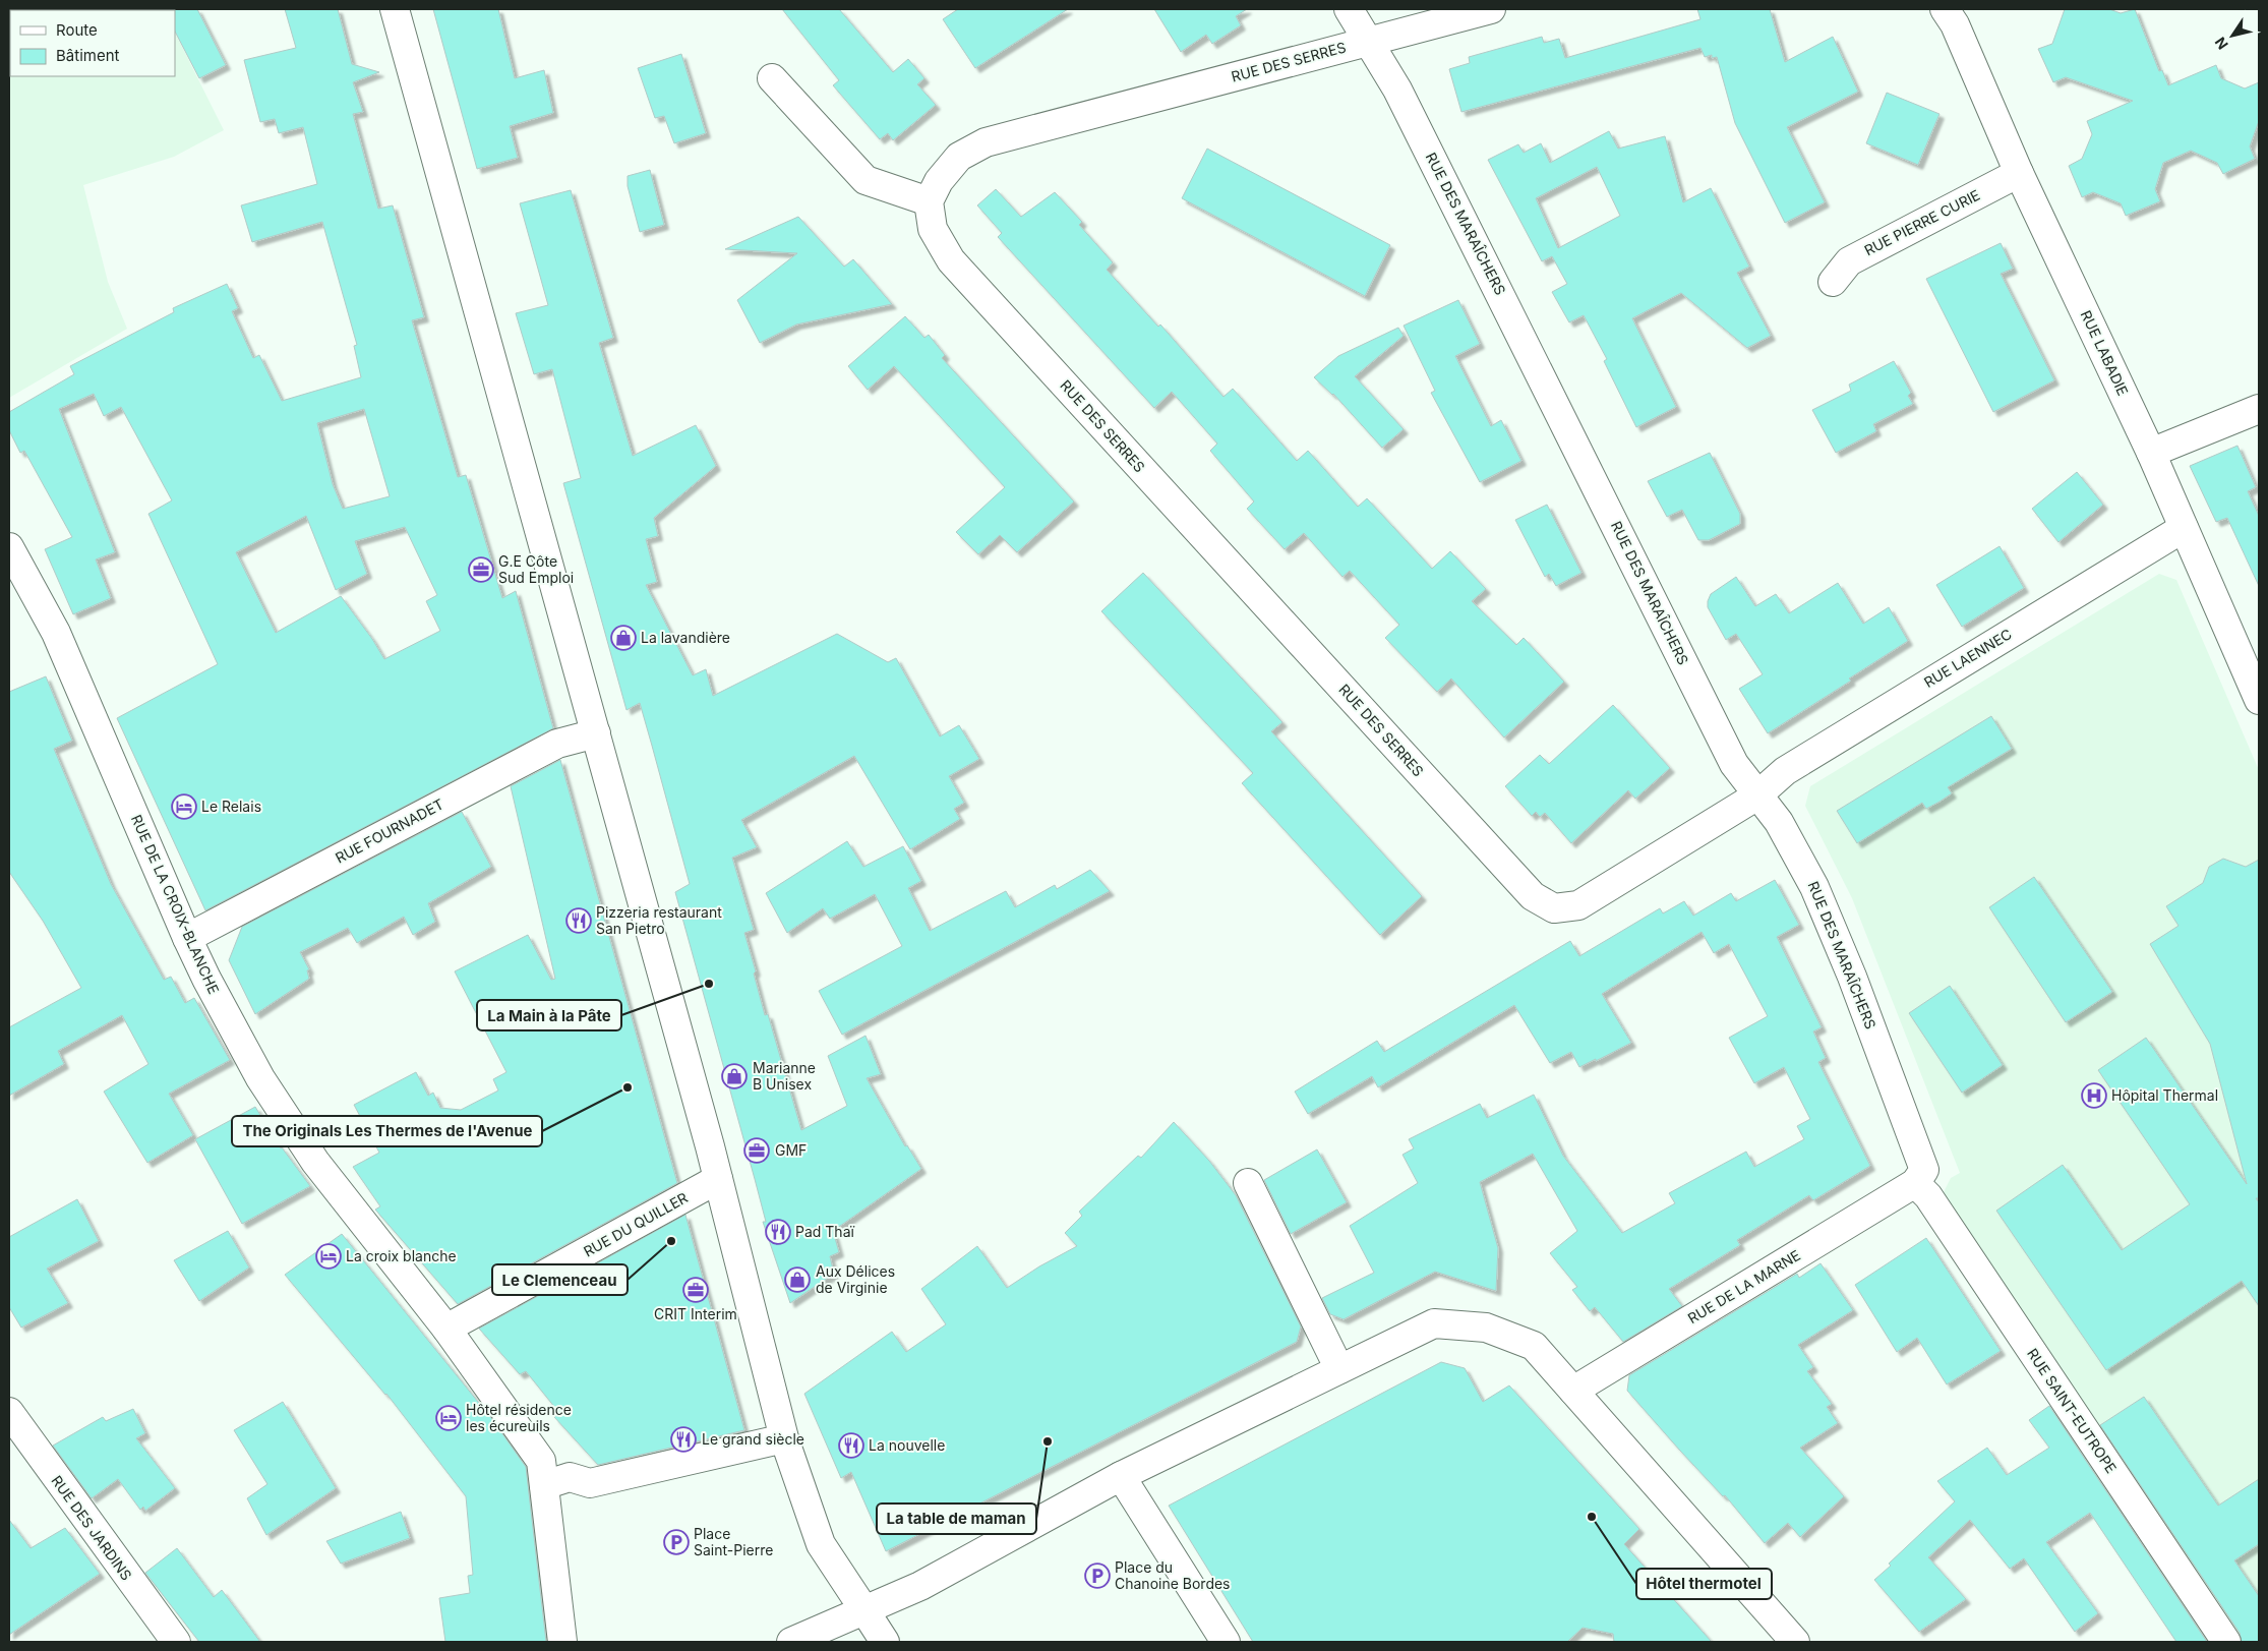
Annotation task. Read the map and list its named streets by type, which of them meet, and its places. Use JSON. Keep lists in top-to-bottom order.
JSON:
{
  "streets": {
    "street": [
      "RUE DES SERRES",
      "RUE PIERRE CURIE",
      "RUE DES MARAÎCHERS",
      "RUE LABADIE",
      "RUE LAENNEC",
      "RUE FOURNADET",
      "RUE DE LA CROIX-BLANCHE",
      "RUE DU QUILLER",
      "RUE DE LA MARNE",
      "RUE SAINT-EUTROPE",
      "RUE DES JARDINS"
    ]
  },
  "crossings": [
    ["RUE DES SERRES", "RUE DES MARAÎCHERS"],
    ["RUE DES SERRES", "RUE LAENNEC"],
    ["RUE PIERRE CURIE", "RUE LABADIE"],
    ["RUE DES MARAÎCHERS", "RUE LAENNEC"],
    ["RUE DES MARAÎCHERS", "RUE DE LA MARNE"],
    ["RUE DES MARAÎCHERS", "RUE SAINT-EUTROPE"],
    ["RUE LABADIE", "RUE LAENNEC"],
    ["RUE FOURNADET", "RUE DE LA CROIX-BLANCHE"],
    ["RUE DE LA CROIX-BLANCHE", "RUE DU QUILLER"],
    ["RUE DE LA MARNE", "RUE SAINT-EUTROPE"]
  ],
  "places": {
    "office": ["G.E Côte Sud Emploi", "GMF", "CRIT Interim"],
    "shop": ["La lavandière", "Marianne B Unisex", "Aux Délices de Virginie"],
    "hotel": ["Le Relais", "La croix blanche", "Hôtel résidence les écureuils"],
    "restaurant": [
      "Pizzeria restaurant San Pietro",
      "Pad Thaï",
      "Le grand siècle",
      "La nouvelle"
    ],
    "other": [
      "La Main à la Pâte",
      "The Originals Les Thermes de l'Avenue",
      "Le Clemenceau",
      "La table de maman",
      "Hôtel thermotel"
    ],
    "hospital": ["Hôpital Thermal"],
    "parking": ["Place Saint-Pierre", "Place du Chanoine Bordes"]
  },
  "legend": ["Route", "Bâtiment"],
  "north": "bottom left"
}
